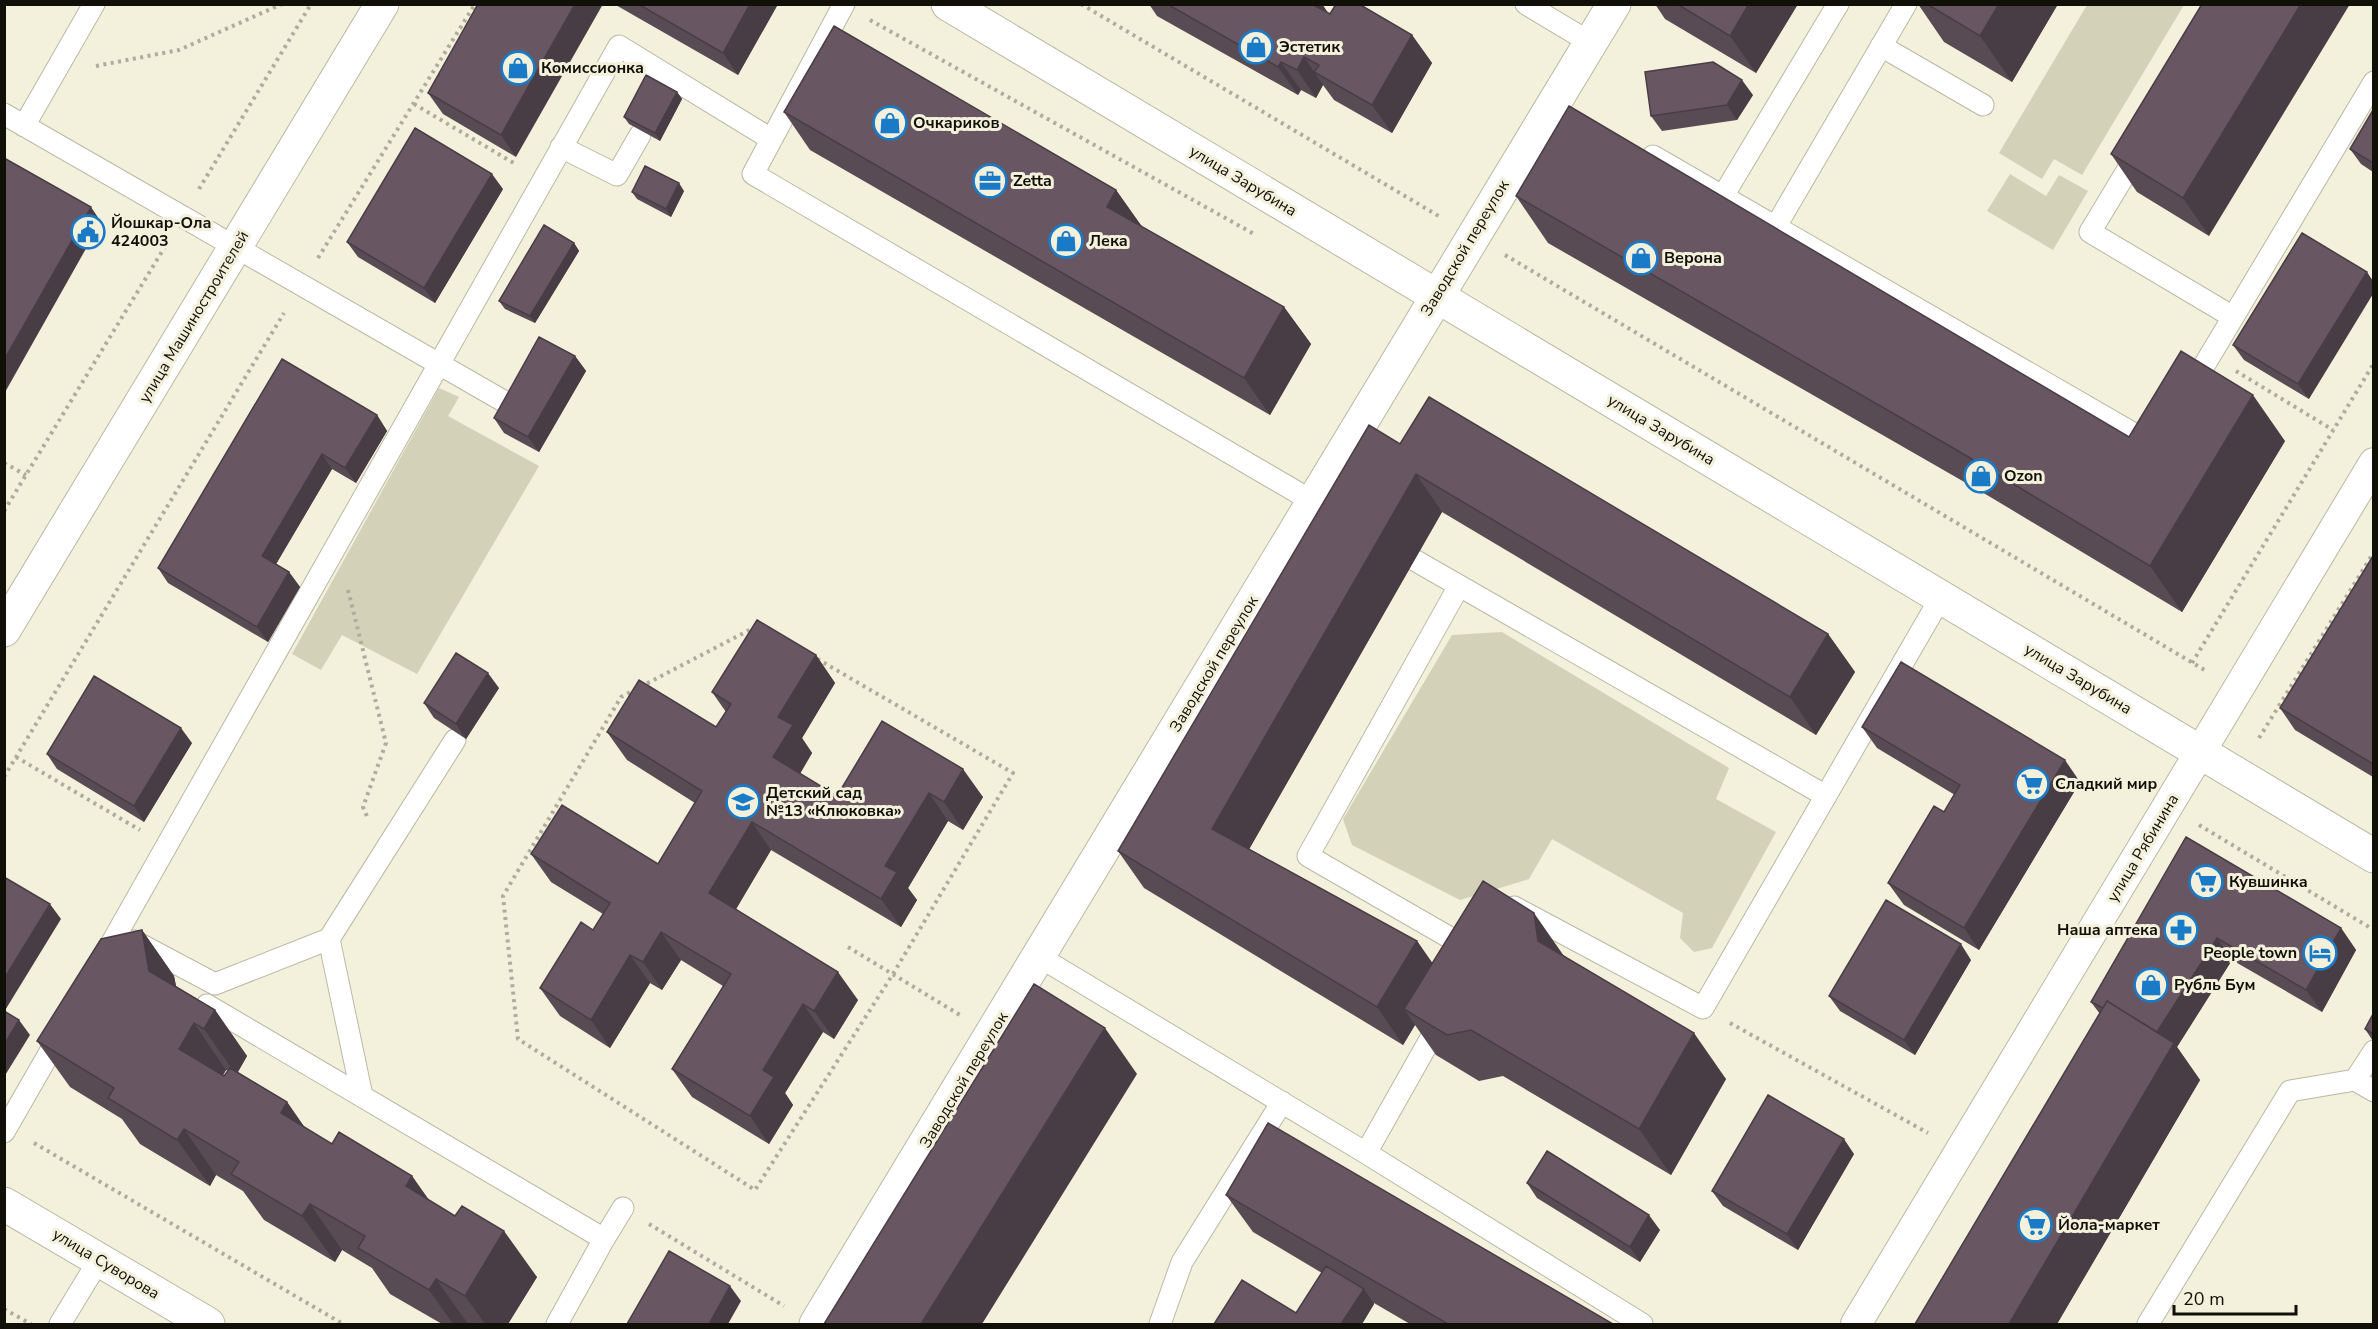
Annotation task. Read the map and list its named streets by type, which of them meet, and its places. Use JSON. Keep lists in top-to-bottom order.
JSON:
{
  "streets": {
    "street": [
      "улица Зарубина",
      "Заводской переулок",
      "улица Машиностроителей",
      "улица Рябинина",
      "улица Суворова"
    ]
  },
  "crossings": [
    ["улица Зарубина", "Заводской переулок"],
    ["улица Зарубина", "улица Рябинина"]
  ],
  "places": {
    "shop": [
      "Эстетик",
      "Комиссионка",
      "Очкариков",
      "Лека",
      "Верона",
      "Ozon",
      "Рубль Бум"
    ],
    "office": ["Zetta"],
    "public building": ["Йошкар-Ола 424003"],
    "supermarket": ["Сладкий мир", "Кувшинка", "Йола-маркет"],
    "school or university": ["Детский сад №13 «Клюковка»"],
    "pharmacy": ["Наша аптека"],
    "hotel": ["People town"]
  },
  "scale_bar": "20 m"
}
